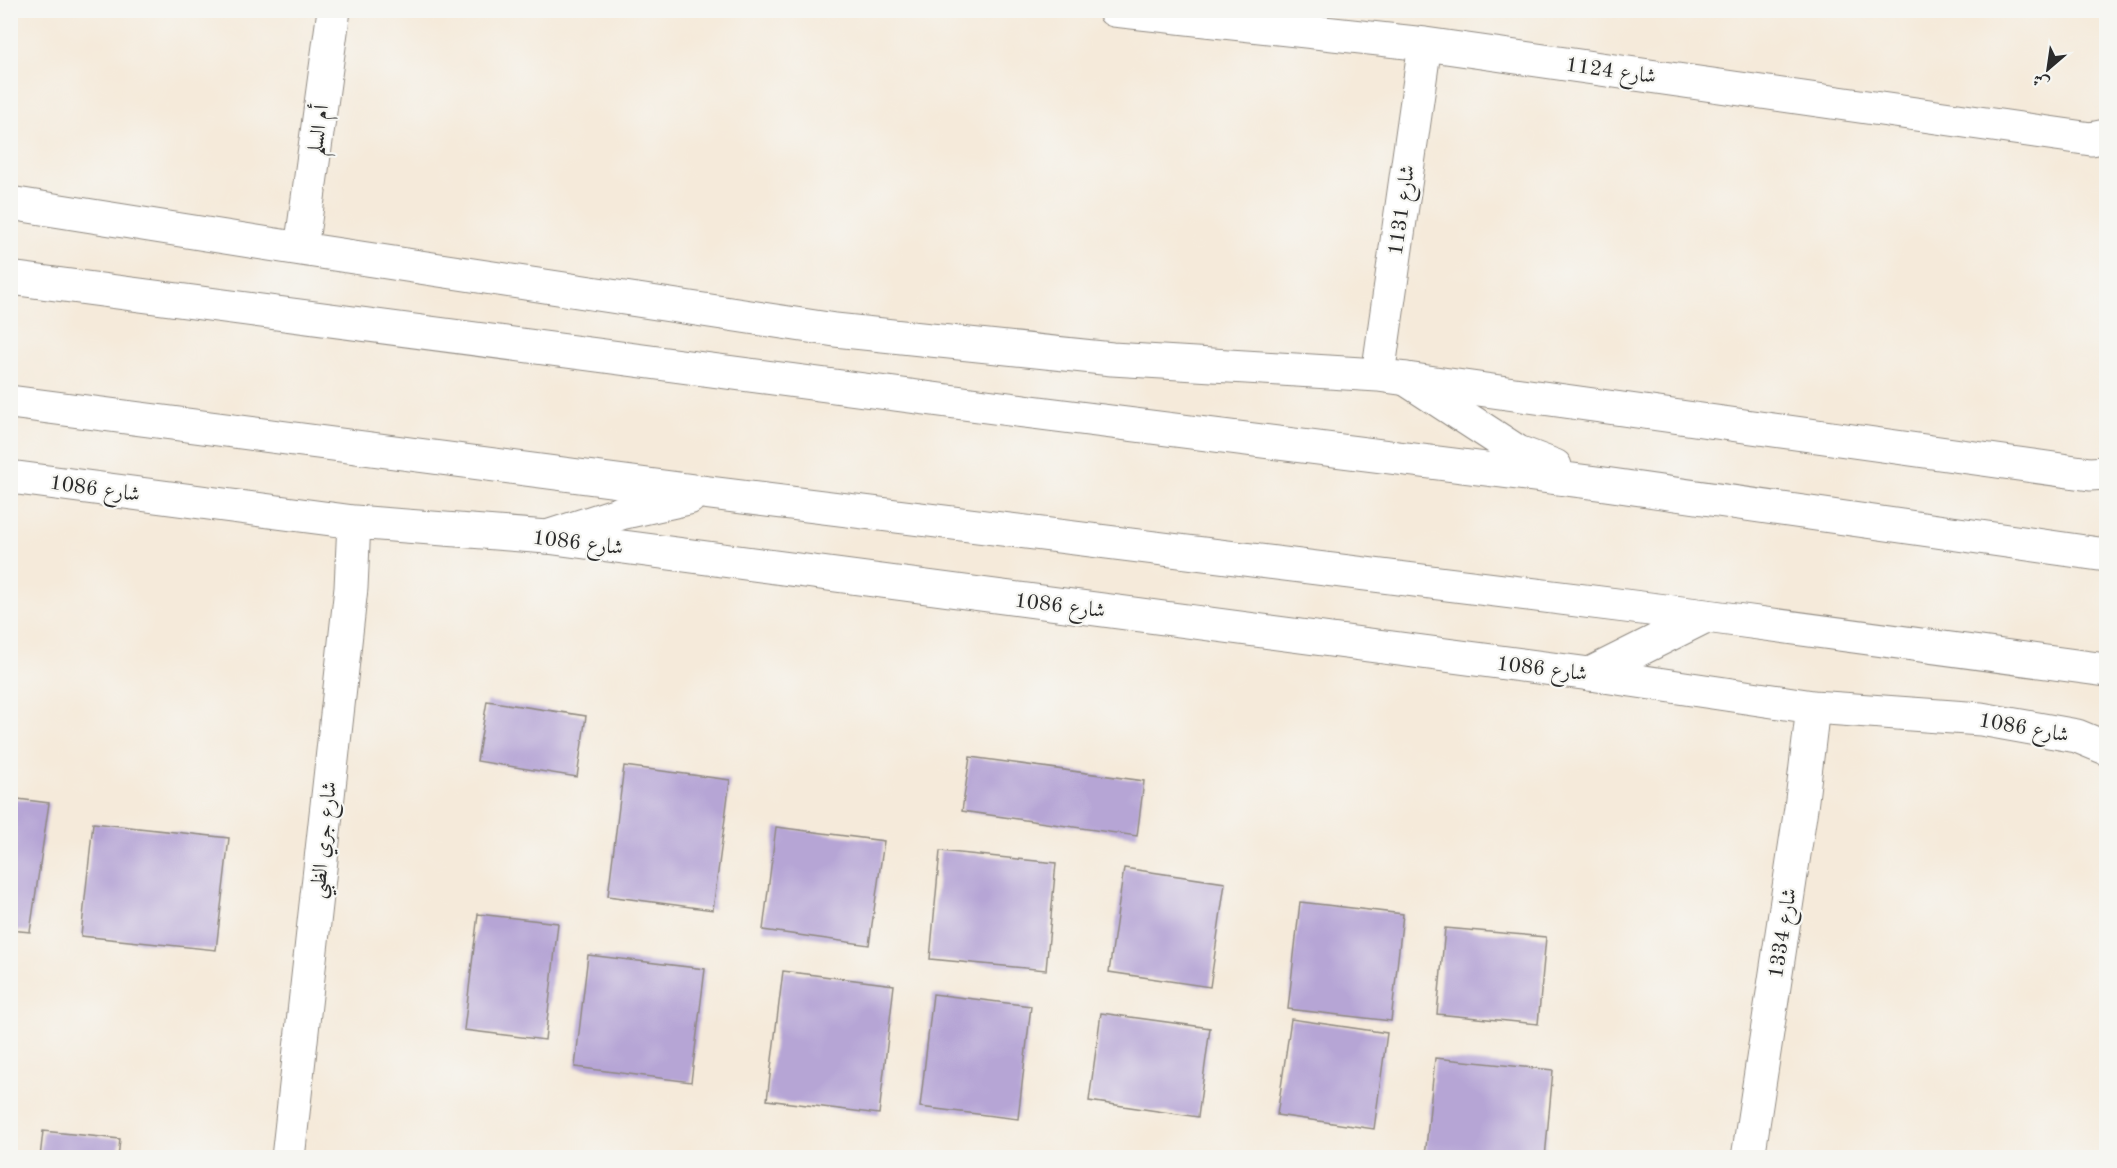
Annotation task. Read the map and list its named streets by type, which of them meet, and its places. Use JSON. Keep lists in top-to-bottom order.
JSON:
{
  "streets": {
    "street": [
      "شارع 1124",
      "أم السلم",
      "شارع 1131",
      "شارع 1086",
      "شارع جري الظبي",
      "شارع 1334"
    ]
  },
  "crossings": [
    ["شارع 1124", "شارع 1131"],
    ["شارع 1086", "شارع جري الظبي"],
    ["شارع 1086", "شارع 1334"]
  ],
  "north": "bottom left"
}
